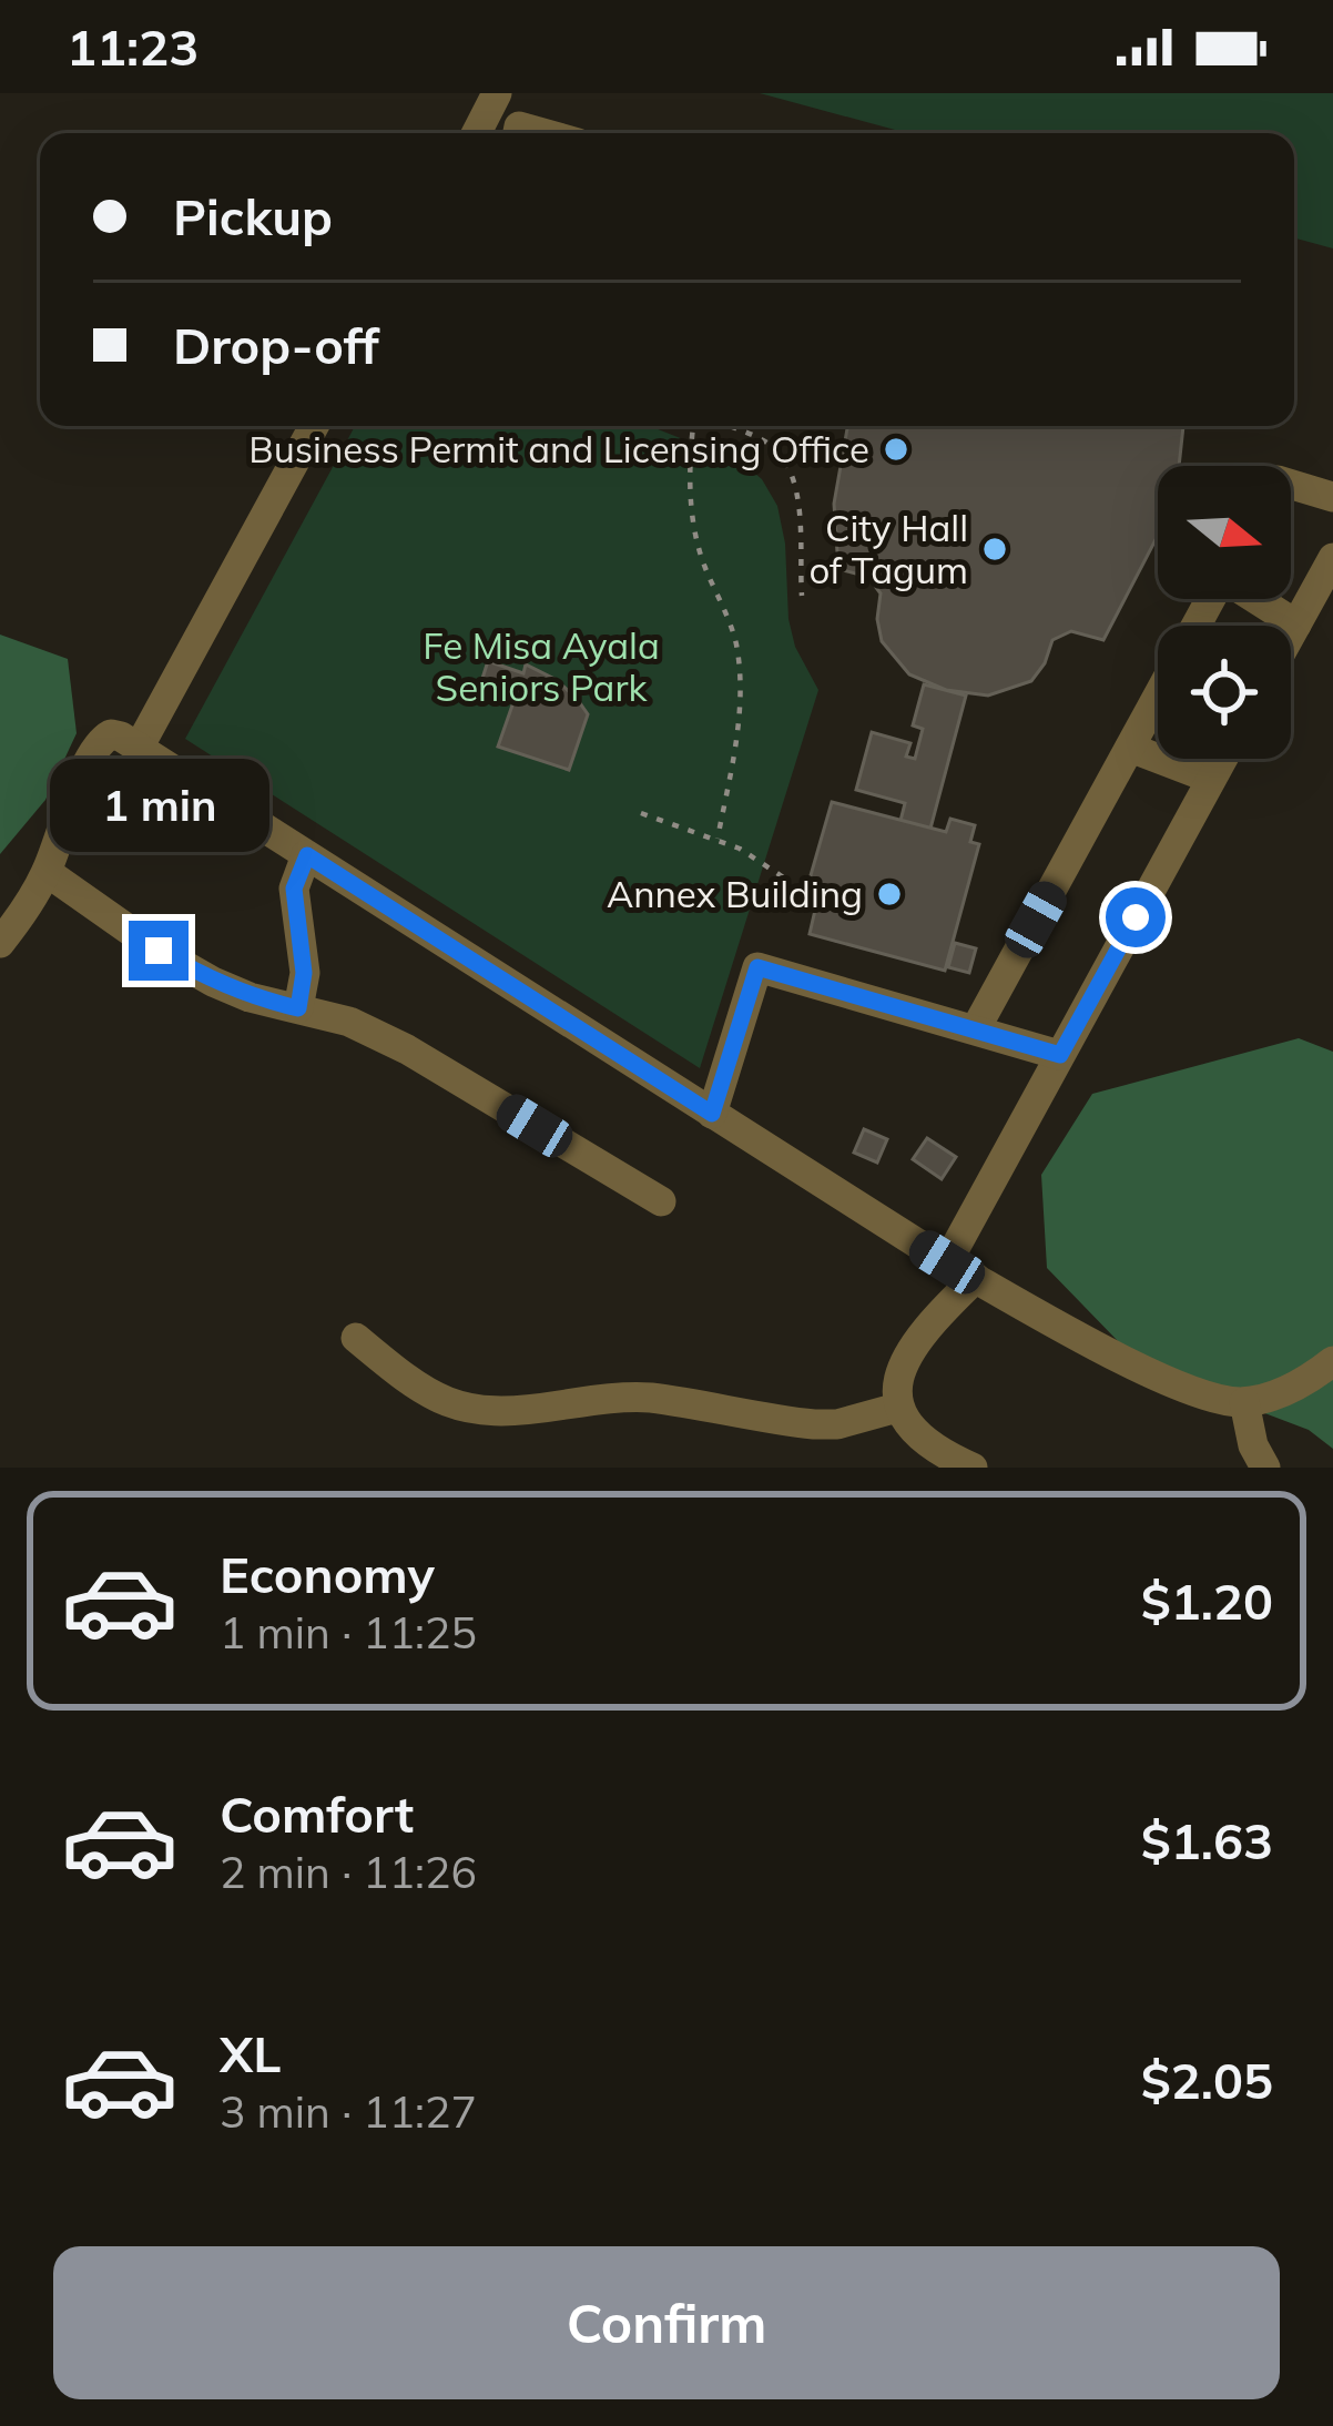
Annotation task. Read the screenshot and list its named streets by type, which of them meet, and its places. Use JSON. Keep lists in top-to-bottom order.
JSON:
{
  "parks": ["Fe Misa Ayala Seniors Park"],
  "places": ["Business Permit and Licensing Office", "City Hall of Tagum", "Annex Building"],
  "north": "right",
  "page": {
    "status": "11:23",
    "banner": ["Pickup", "Drop-off"],
    "bubble": "1 min",
    "list": [
      {
        "name": "Economy",
        "note": "1 min · 11:25",
        "value": "$1.20"
      },
      {
        "name": "Comfort",
        "note": "2 min · 11:26",
        "value": "$1.63"
      },
      {
        "name": "XL",
        "note": "3 min · 11:27",
        "value": "$2.05"
      }
    ],
    "buttons": "Confirm"
  }
}
